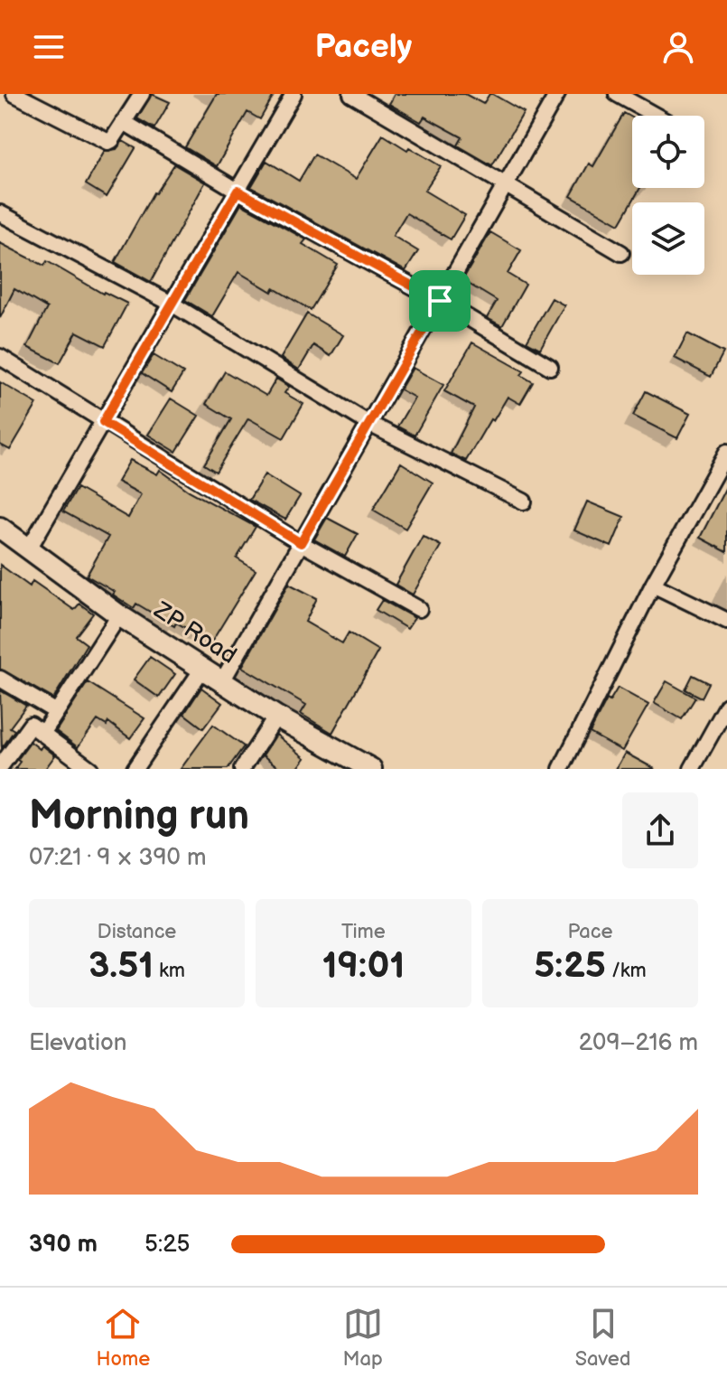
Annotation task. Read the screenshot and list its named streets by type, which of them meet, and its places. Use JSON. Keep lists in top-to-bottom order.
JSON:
{
  "streets": {
    "street": ["ZP Road"]
  },
  "page": {
    "header": "Pacely",
    "heading": ["Morning run", "07:21 · 9 × 390 m"],
    "stats": [
      ["Distance", "3.51 km"],
      ["Time", "19:01"],
      ["Pace", "5:25 /km"]
    ],
    "chart": ["Elevation", "209–216 m"],
    "list": [
      {
        "name": "390 m",
        "note": "5:25"
      }
    ],
    "tabs": ["Home", "Map", "Saved"]
  }
}
